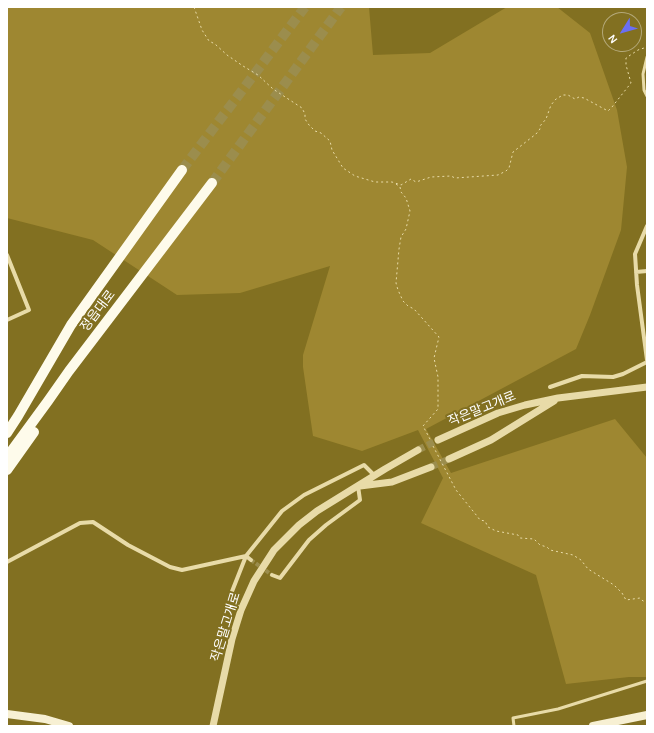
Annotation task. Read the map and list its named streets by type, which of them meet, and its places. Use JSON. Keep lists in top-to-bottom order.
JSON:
{
  "streets": {
    "main road": ["정읍대로"],
    "street": ["작은말고개로"]
  },
  "north": "bottom left"
}
